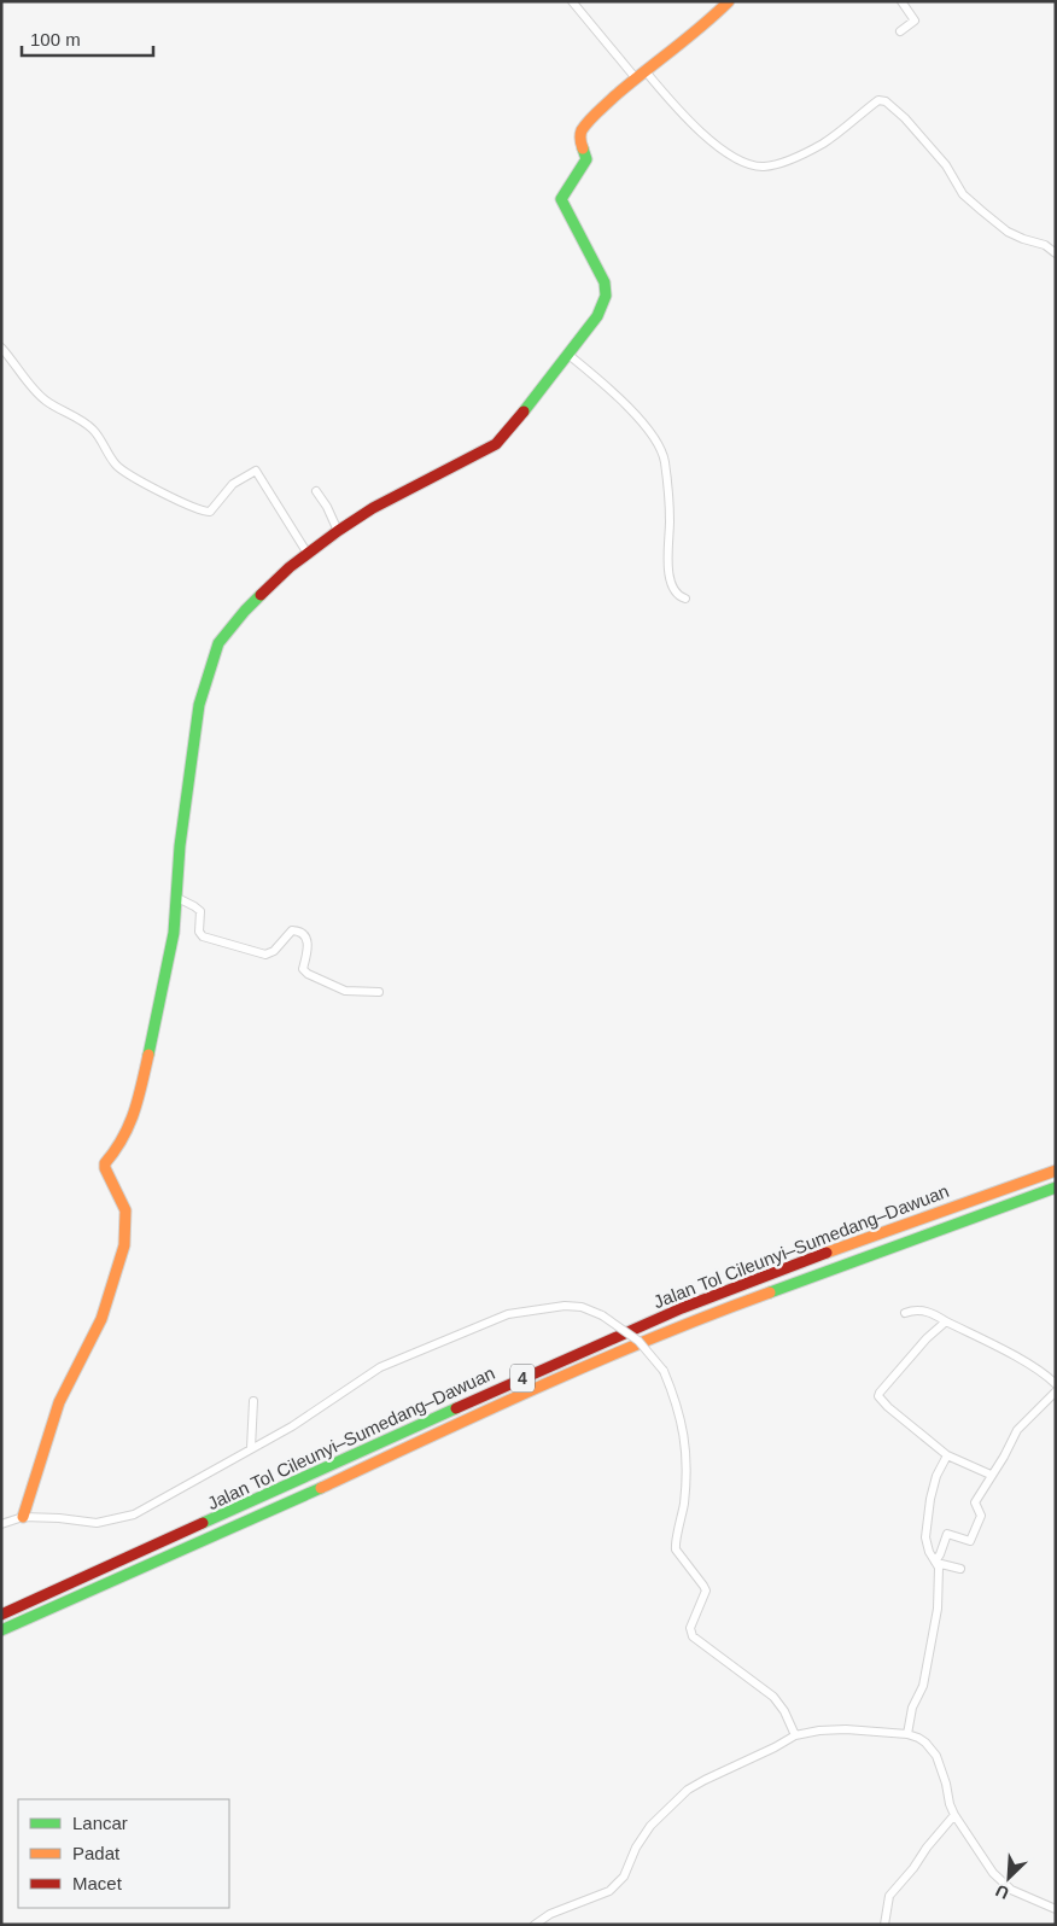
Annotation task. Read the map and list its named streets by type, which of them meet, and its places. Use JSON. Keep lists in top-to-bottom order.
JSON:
{
  "streets": {
    "main road": ["Jalan Tol Cileunyi–Sumedang–Dawuan", "4"]
  },
  "legend": ["Lancar", "Padat", "Macet"],
  "scale_bar": "100 m",
  "north": "bottom left"
}
